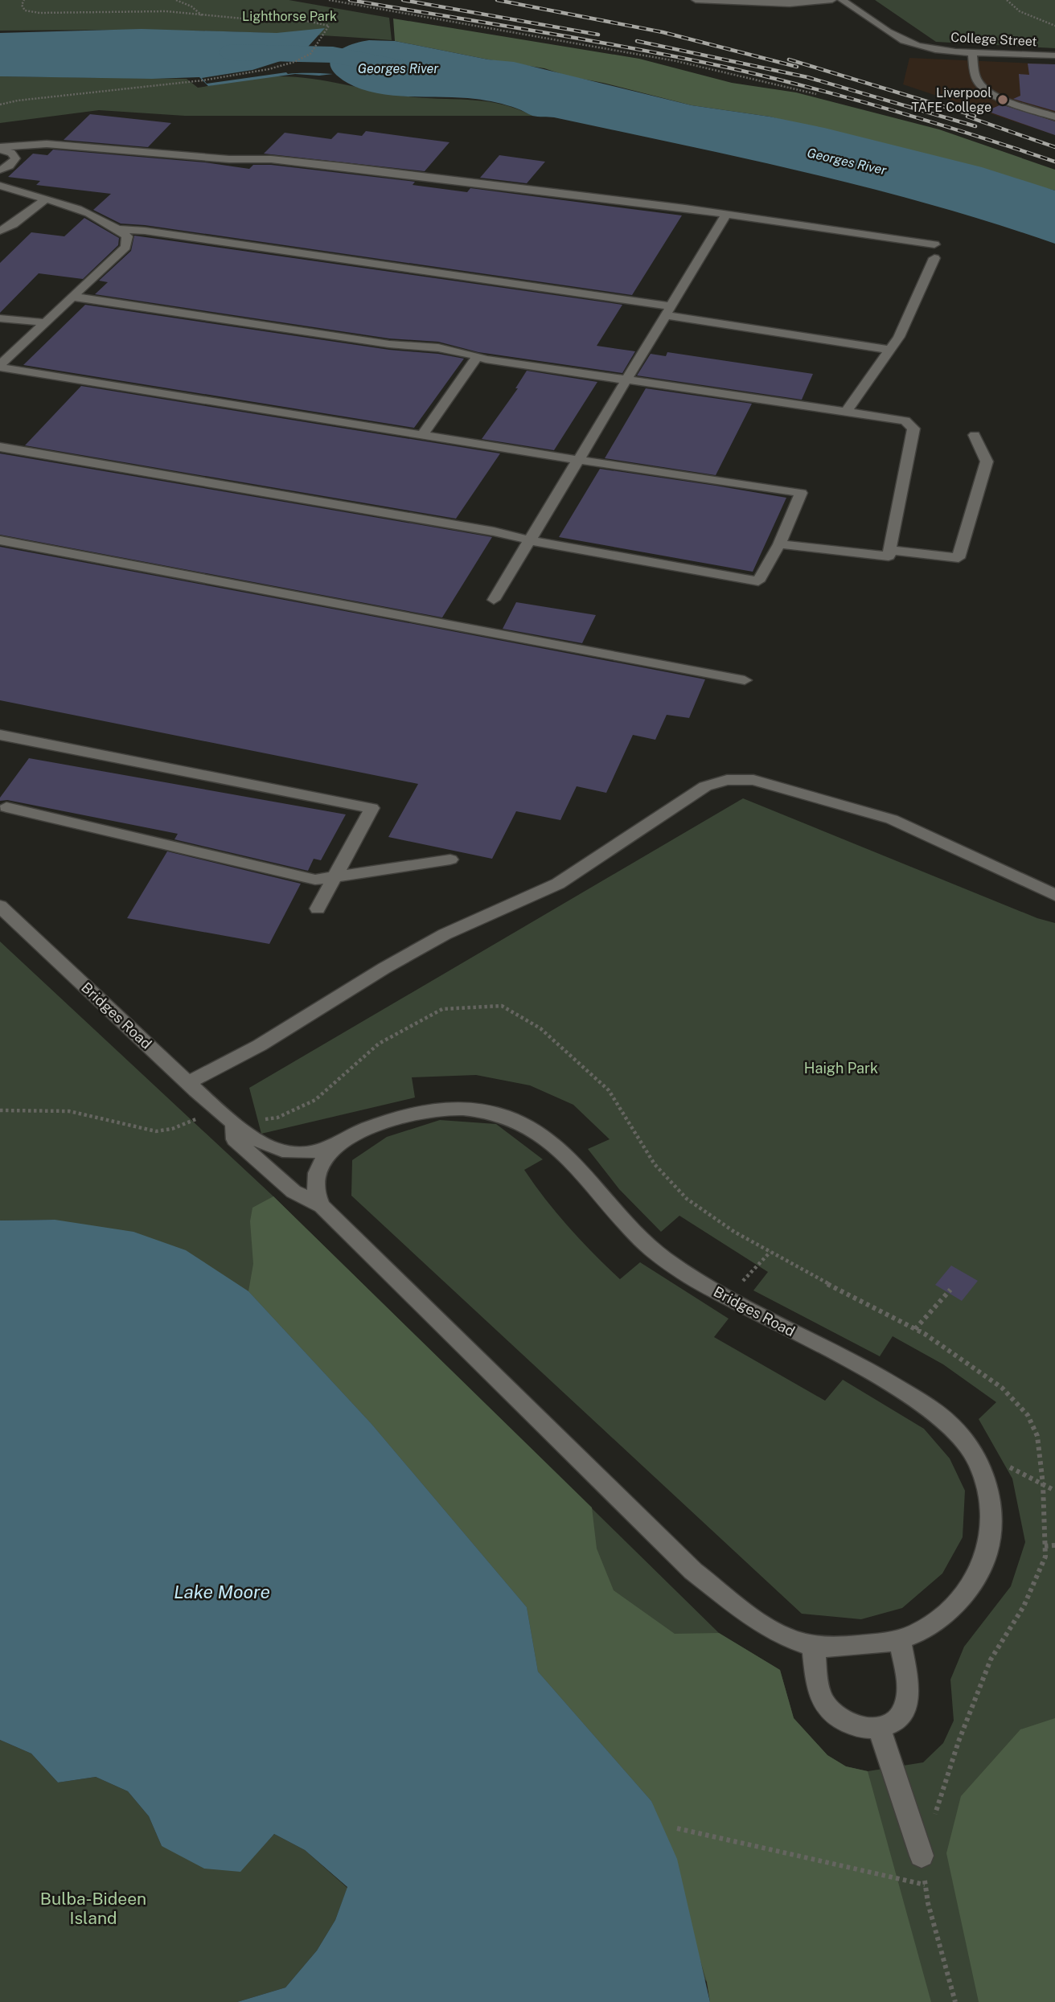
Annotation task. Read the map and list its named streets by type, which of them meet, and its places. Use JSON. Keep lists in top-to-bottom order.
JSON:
{
  "streets": {
    "street": ["College Street", "Bridges Road"]
  },
  "water": ["Georges River", "Lake Moore"],
  "parks": ["Lighthorse Park", "Haigh Park", "Bulba-Bideen Island"],
  "places": ["Liverpool TAFE College"]
}
